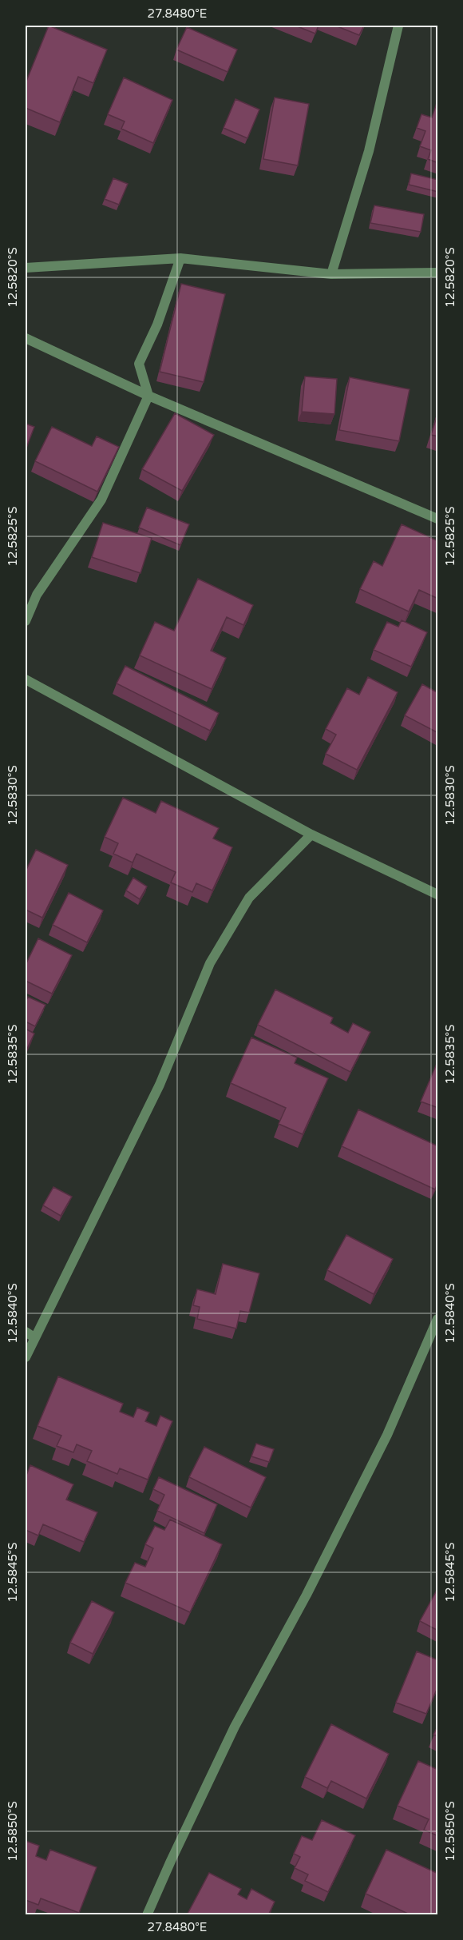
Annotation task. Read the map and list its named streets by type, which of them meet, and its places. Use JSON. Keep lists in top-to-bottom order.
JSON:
{
  "coordinates": [
    "27.8480°E",
    "12.5820°S",
    "12.5825°S",
    "12.5830°S",
    "12.5835°S",
    "12.5840°S",
    "12.5845°S",
    "12.5850°S"
  ]
}
